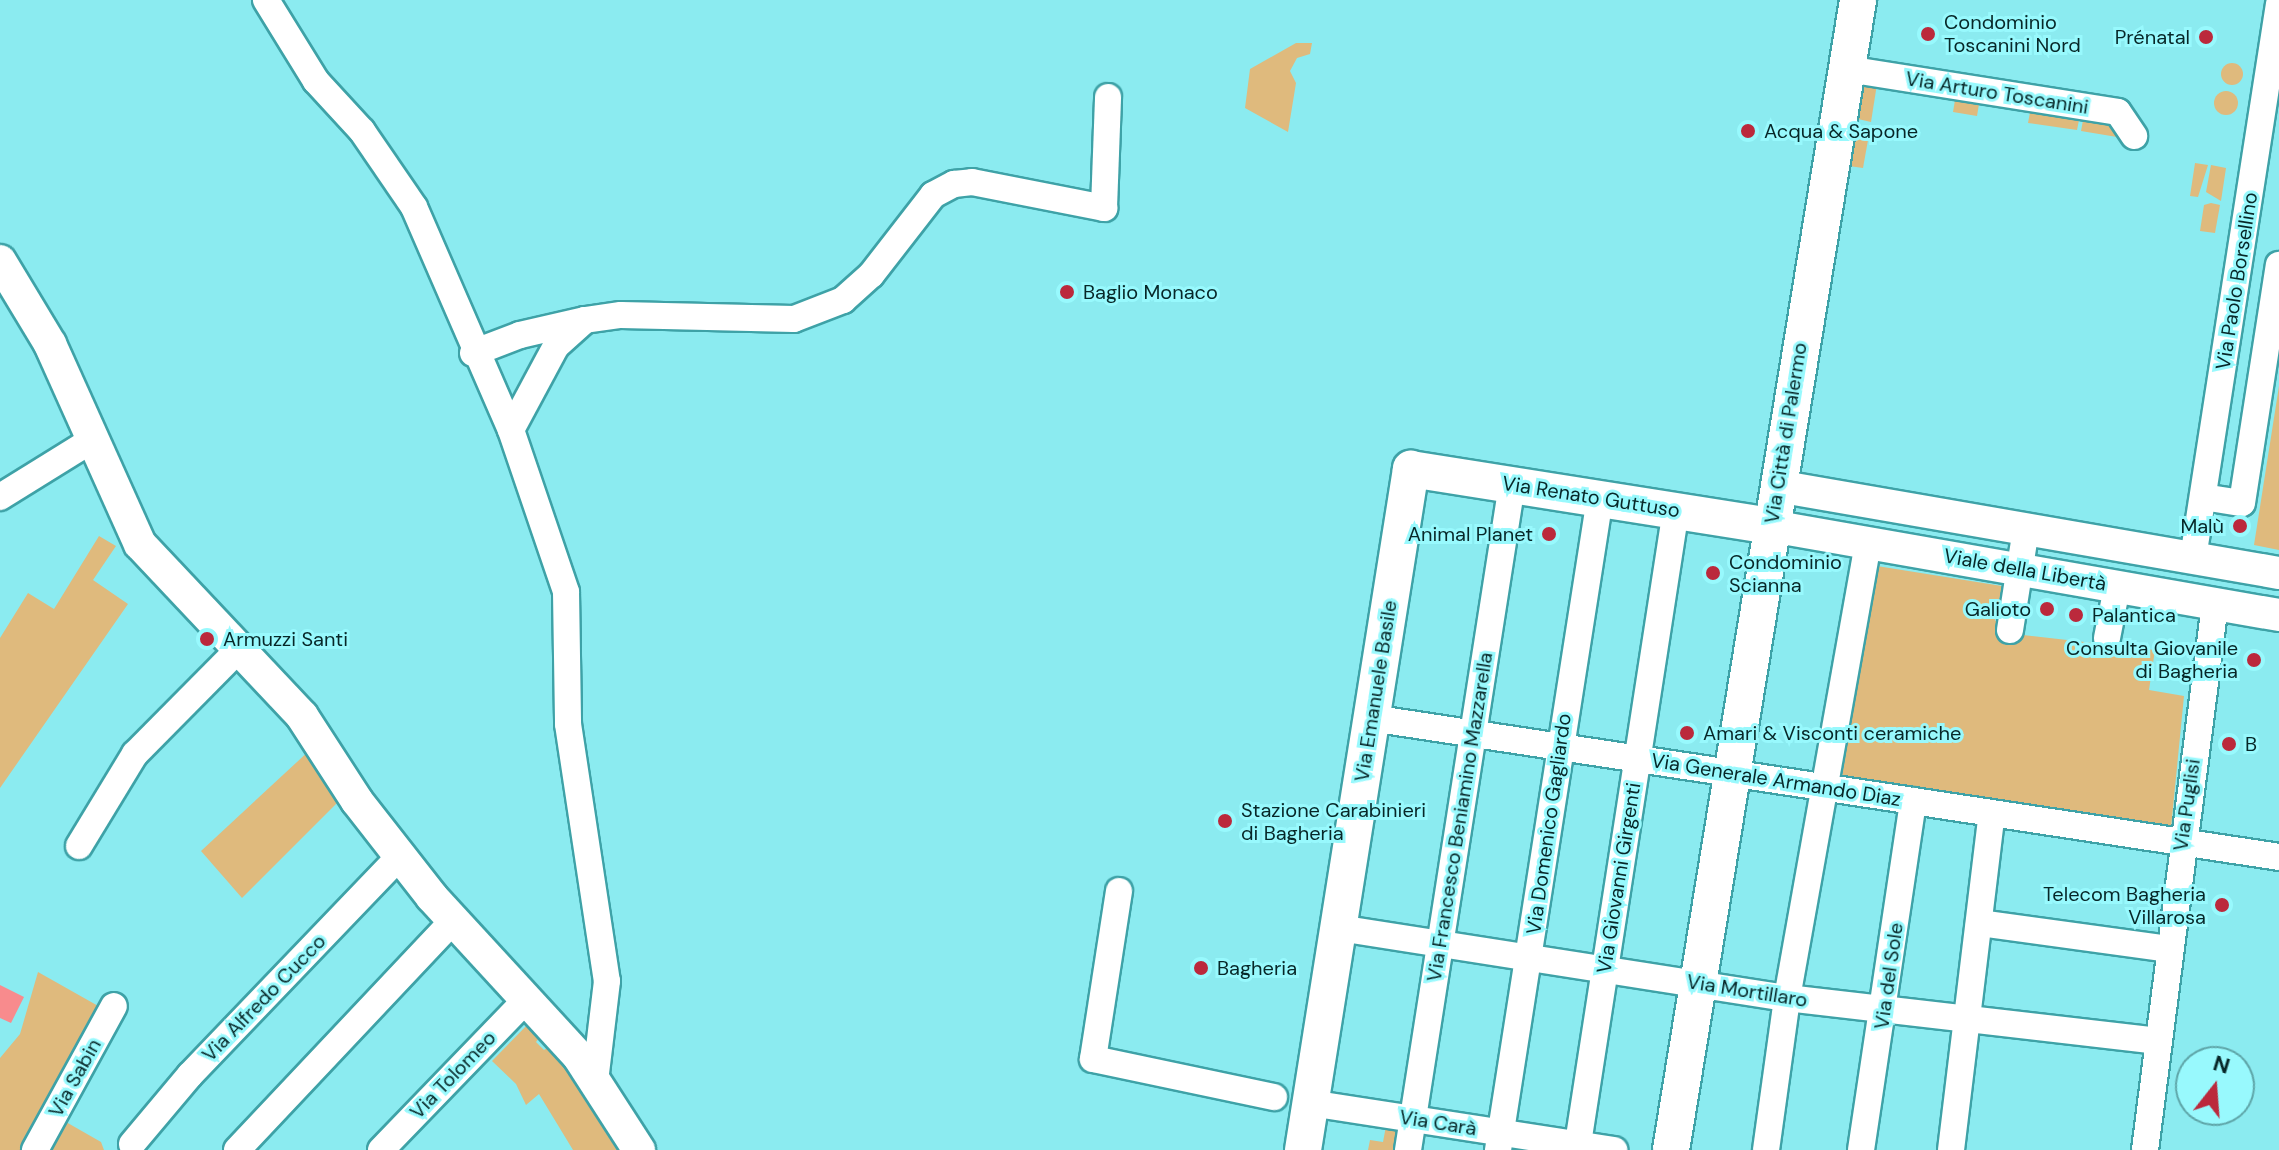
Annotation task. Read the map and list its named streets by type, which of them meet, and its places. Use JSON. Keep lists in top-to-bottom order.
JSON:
{
  "streets": {
    "main road": ["Via Città di Palermo", "Via Renato Guttuso", "Via Emanuele Basile"],
    "street": [
      "Via Arturo Toscanini",
      "Via Paolo Borsellino",
      "Viale della Libertà",
      "Via Generale Armando Diaz",
      "Via Puglisi",
      "Via Francesco Beniamino Mazzarella",
      "Via Domenico Gagliardo",
      "Via Giovanni Girgenti",
      "Via del Sole",
      "Via Mortillaro",
      "Via Alfredo Cucco",
      "Via Tolomeo",
      "Via Sabin",
      "Via Carà"
    ]
  },
  "crossings": [
    ["Via Arturo Toscanini", "Via Città di Palermo"],
    ["Via Paolo Borsellino", "Viale della Libertà"],
    ["Via Città di Palermo", "Via Renato Guttuso"],
    ["Via Città di Palermo", "Viale della Libertà"],
    ["Via Città di Palermo", "Via Generale Armando Diaz"],
    ["Via Città di Palermo", "Via Mortillaro"],
    ["Via Renato Guttuso", "Viale della Libertà"],
    ["Via Renato Guttuso", "Via Emanuele Basile"],
    ["Via Renato Guttuso", "Via Francesco Beniamino Mazzarella"],
    ["Via Renato Guttuso", "Via Domenico Gagliardo"],
    ["Via Renato Guttuso", "Via Giovanni Girgenti"],
    ["Viale della Libertà", "Via Puglisi"],
    ["Via Emanuele Basile", "Via Generale Armando Diaz"],
    ["Via Emanuele Basile", "Via Mortillaro"],
    ["Via Emanuele Basile", "Via Carà"],
    ["Via Generale Armando Diaz", "Via Puglisi"],
    ["Via Generale Armando Diaz", "Via Francesco Beniamino Mazzarella"],
    ["Via Generale Armando Diaz", "Via Domenico Gagliardo"],
    ["Via Generale Armando Diaz", "Via Giovanni Girgenti"],
    ["Via Generale Armando Diaz", "Via del Sole"],
    ["Via Puglisi", "Via Mortillaro"],
    ["Via Francesco Beniamino Mazzarella", "Via Mortillaro"],
    ["Via Francesco Beniamino Mazzarella", "Via Carà"],
    ["Via Domenico Gagliardo", "Via Mortillaro"],
    ["Via Domenico Gagliardo", "Via Carà"],
    ["Via Giovanni Girgenti", "Via Mortillaro"],
    ["Via Giovanni Girgenti", "Via Carà"],
    ["Via del Sole", "Via Mortillaro"]
  ],
  "places": [
    "Condominio Toscanini Nord",
    "Prénatal",
    "Acqua & Sapone",
    "Baglio Monaco",
    "Malù",
    "Animal Planet",
    "Condominio Scianna",
    "Galioto",
    "Palantica",
    "Armuzzi Santi",
    "Consulta Giovanile di Bagheria",
    "Amari & Visconti ceramiche",
    "B",
    "Stazione Carabinieri di Bagheria",
    "Telecom Bagheria Villarosa",
    "Bagheria"
  ],
  "north": "top"
}
